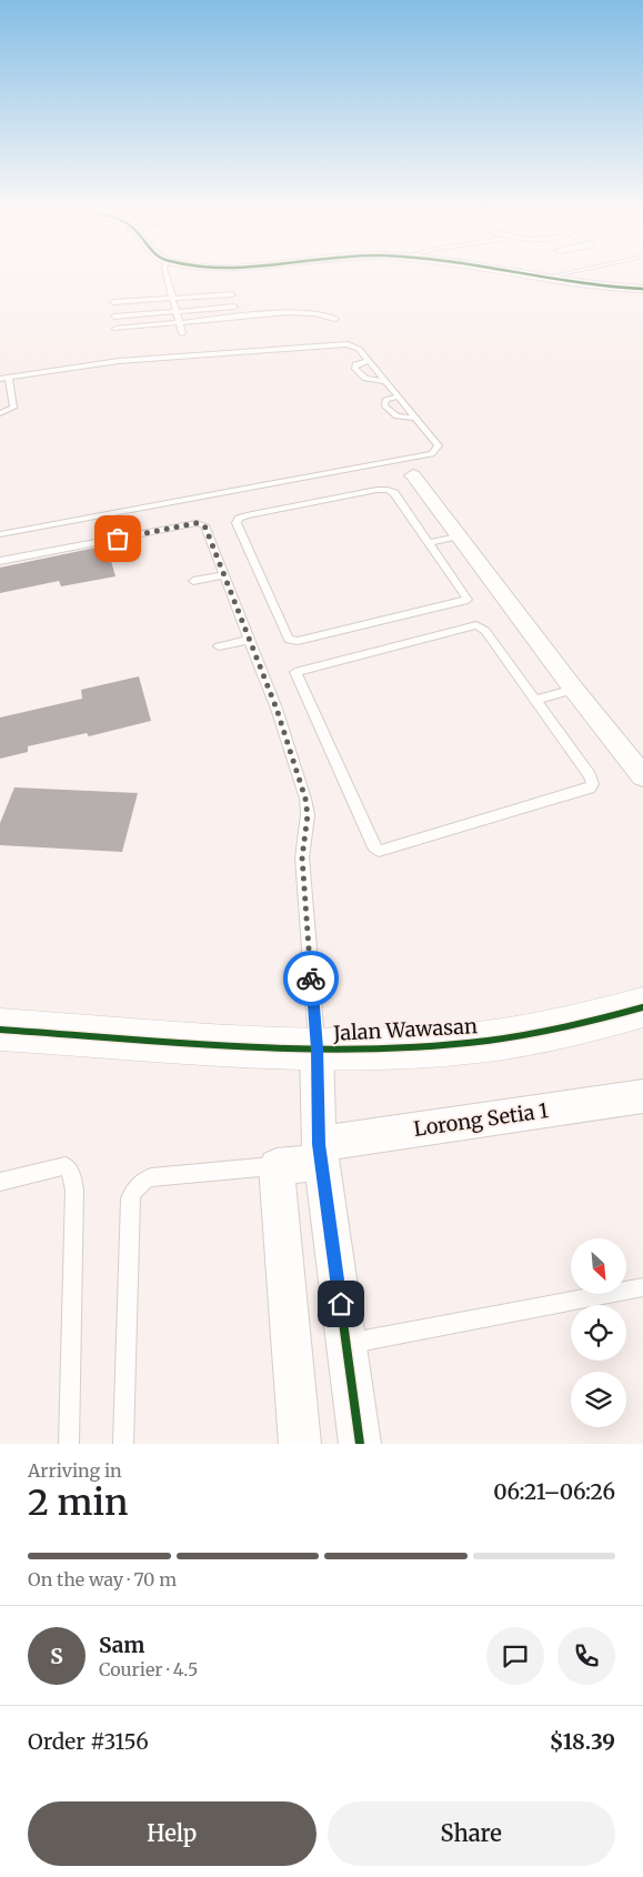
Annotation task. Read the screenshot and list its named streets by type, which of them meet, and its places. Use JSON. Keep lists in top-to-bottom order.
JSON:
{
  "streets": {
    "street": ["Jalan Wawasan", "Lorong Setia 1"]
  },
  "north": "bottom right",
  "page": {
    "heading": ["2 min", "Arriving in", "06:21–06:26"],
    "panel": [
      "Sam",
      "Courier · 4.5",
      "Order #3156",
      "$18.39"
    ],
    "bar": "On the way · 70 m",
    "round": "S",
    "buttons": ["Help", "Share"]
  }
}
